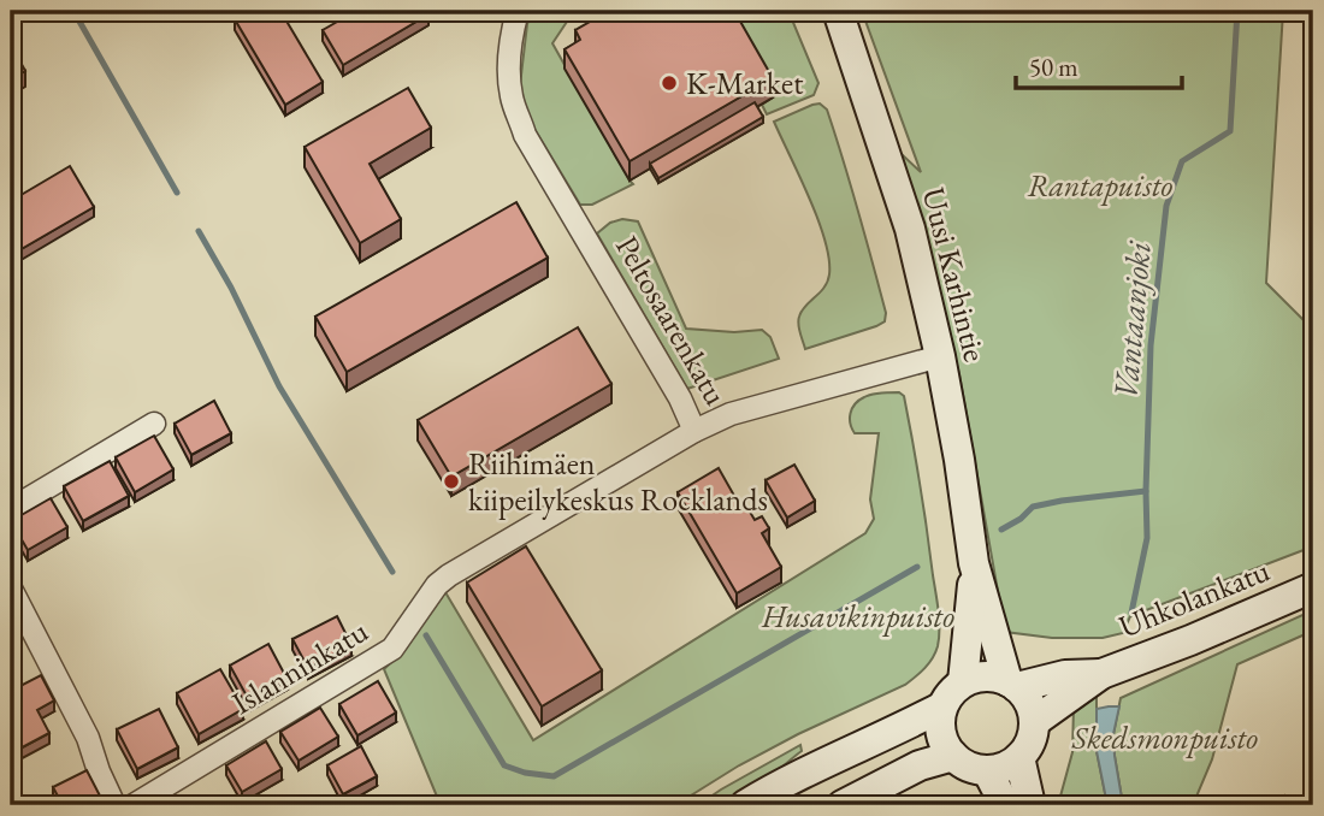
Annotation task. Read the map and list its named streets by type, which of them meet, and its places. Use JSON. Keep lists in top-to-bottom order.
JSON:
{
  "streets": {
    "street": [
      "Uusi Karhintie",
      "Peltosaarenkatu",
      "Uhkolankatu",
      "Islanninkatu"
    ]
  },
  "crossings": [
    ["Uusi Karhintie", "Peltosaarenkatu"],
    ["Uusi Karhintie", "Uhkolankatu"],
    ["Peltosaarenkatu", "Islanninkatu"]
  ],
  "water": ["Vantaanjoki"],
  "parks": ["Rantapuisto", "Husavikinpuisto", "Skedsmonpuisto"],
  "places": ["K-Market", "Riihimäen kiipeilykeskus Rocklands"],
  "scale_bar": "50 m"
}
